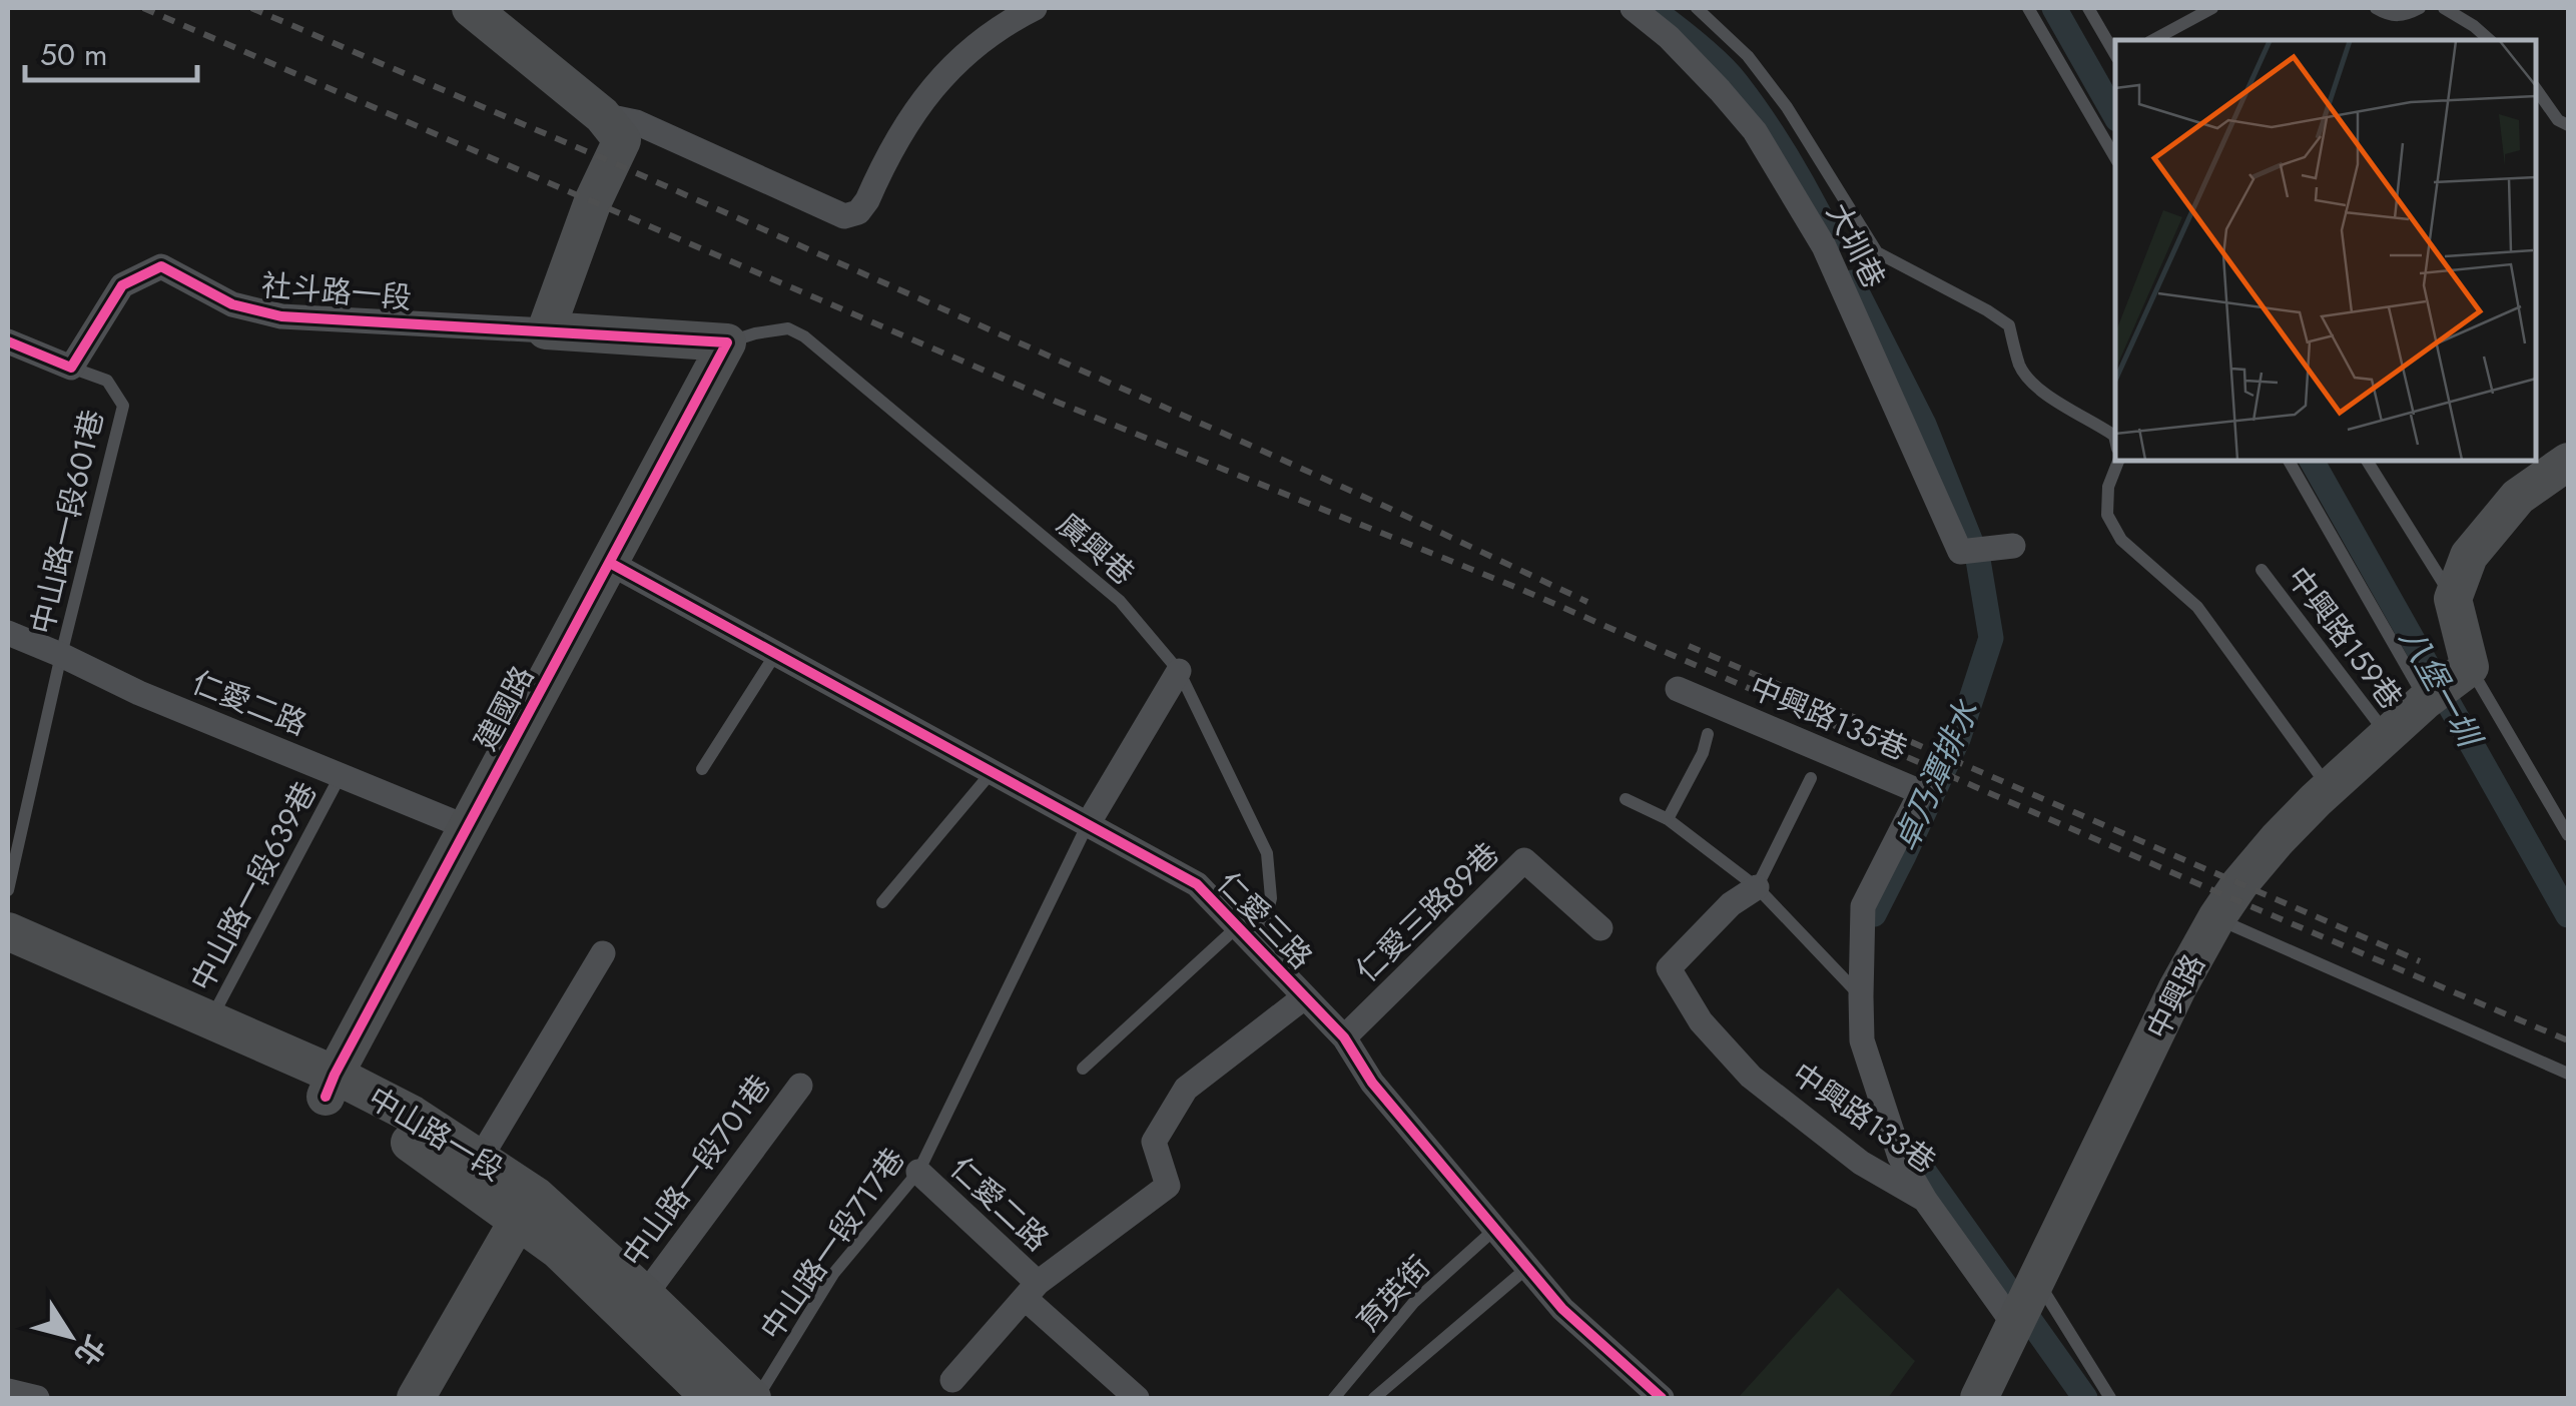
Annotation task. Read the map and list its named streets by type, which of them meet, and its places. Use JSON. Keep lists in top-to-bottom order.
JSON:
{
  "streets": {
    "street": [
      "大圳巷",
      "社斗路一段",
      "仁愛二路",
      "建國路",
      "中興路135巷",
      "仁愛三路89巷",
      "仁愛三路",
      "中興路",
      "中興路133巷",
      "中山路一段",
      "中山路一段701巷"
    ],
    "lane": [
      "中山路一段601巷",
      "廣興巷",
      "中興路159巷",
      "中山路一段639巷",
      "中山路一段717巷",
      "育英街"
    ]
  },
  "crossings": [
    ["社斗路一段", "中山路一段601巷"],
    ["中山路一段601巷", "仁愛二路"],
    ["廣興巷", "建國路"],
    ["廣興巷", "仁愛三路"],
    ["中興路159巷", "中興路"],
    ["仁愛二路", "建國路"],
    ["仁愛二路", "中山路一段639巷"],
    ["仁愛二路", "中山路一段717巷"],
    ["建國路", "仁愛三路"],
    ["建國路", "中山路一段"],
    ["中興路135巷", "中興路133巷"],
    ["中山路一段639巷", "中山路一段"],
    ["仁愛三路89巷", "仁愛三路"],
    ["仁愛三路", "中山路一段717巷"],
    ["仁愛三路", "育英街"],
    ["中興路", "中興路133巷"],
    ["中山路一段", "中山路一段701巷"],
    ["中山路一段", "中山路一段717巷"]
  ],
  "water": ["八堡一圳", "卓乃潭排水"],
  "scale_bar": "50 m",
  "north": "bottom right"
}
